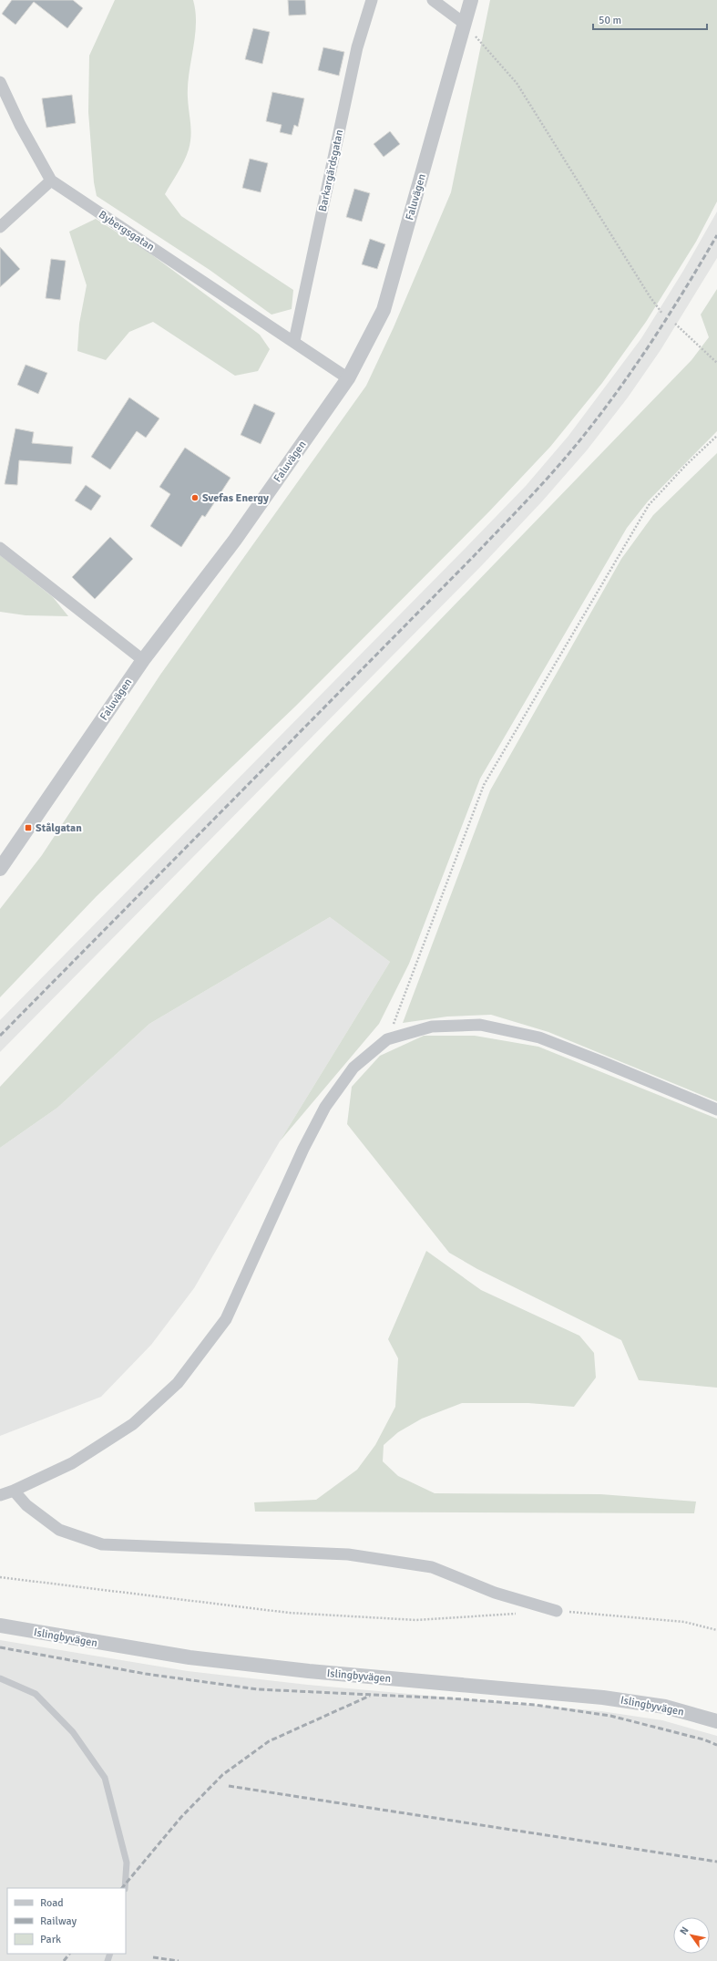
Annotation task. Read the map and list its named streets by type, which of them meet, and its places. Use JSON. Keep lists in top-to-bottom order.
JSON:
{
  "streets": {
    "street": [
      "Barkargärdsgatan",
      "Faluvägen",
      "Bybergsgatan",
      "Islingbyvägen"
    ]
  },
  "crossings": [
    ["Barkargärdsgatan", "Bybergsgatan"]
  ],
  "places": {
    "other": ["Svefas Energy"],
    "transit": ["Stålgatan"]
  },
  "legend": ["Road", "Railway", "Park"],
  "scale_bar": "50 m",
  "north": "top left"
}
